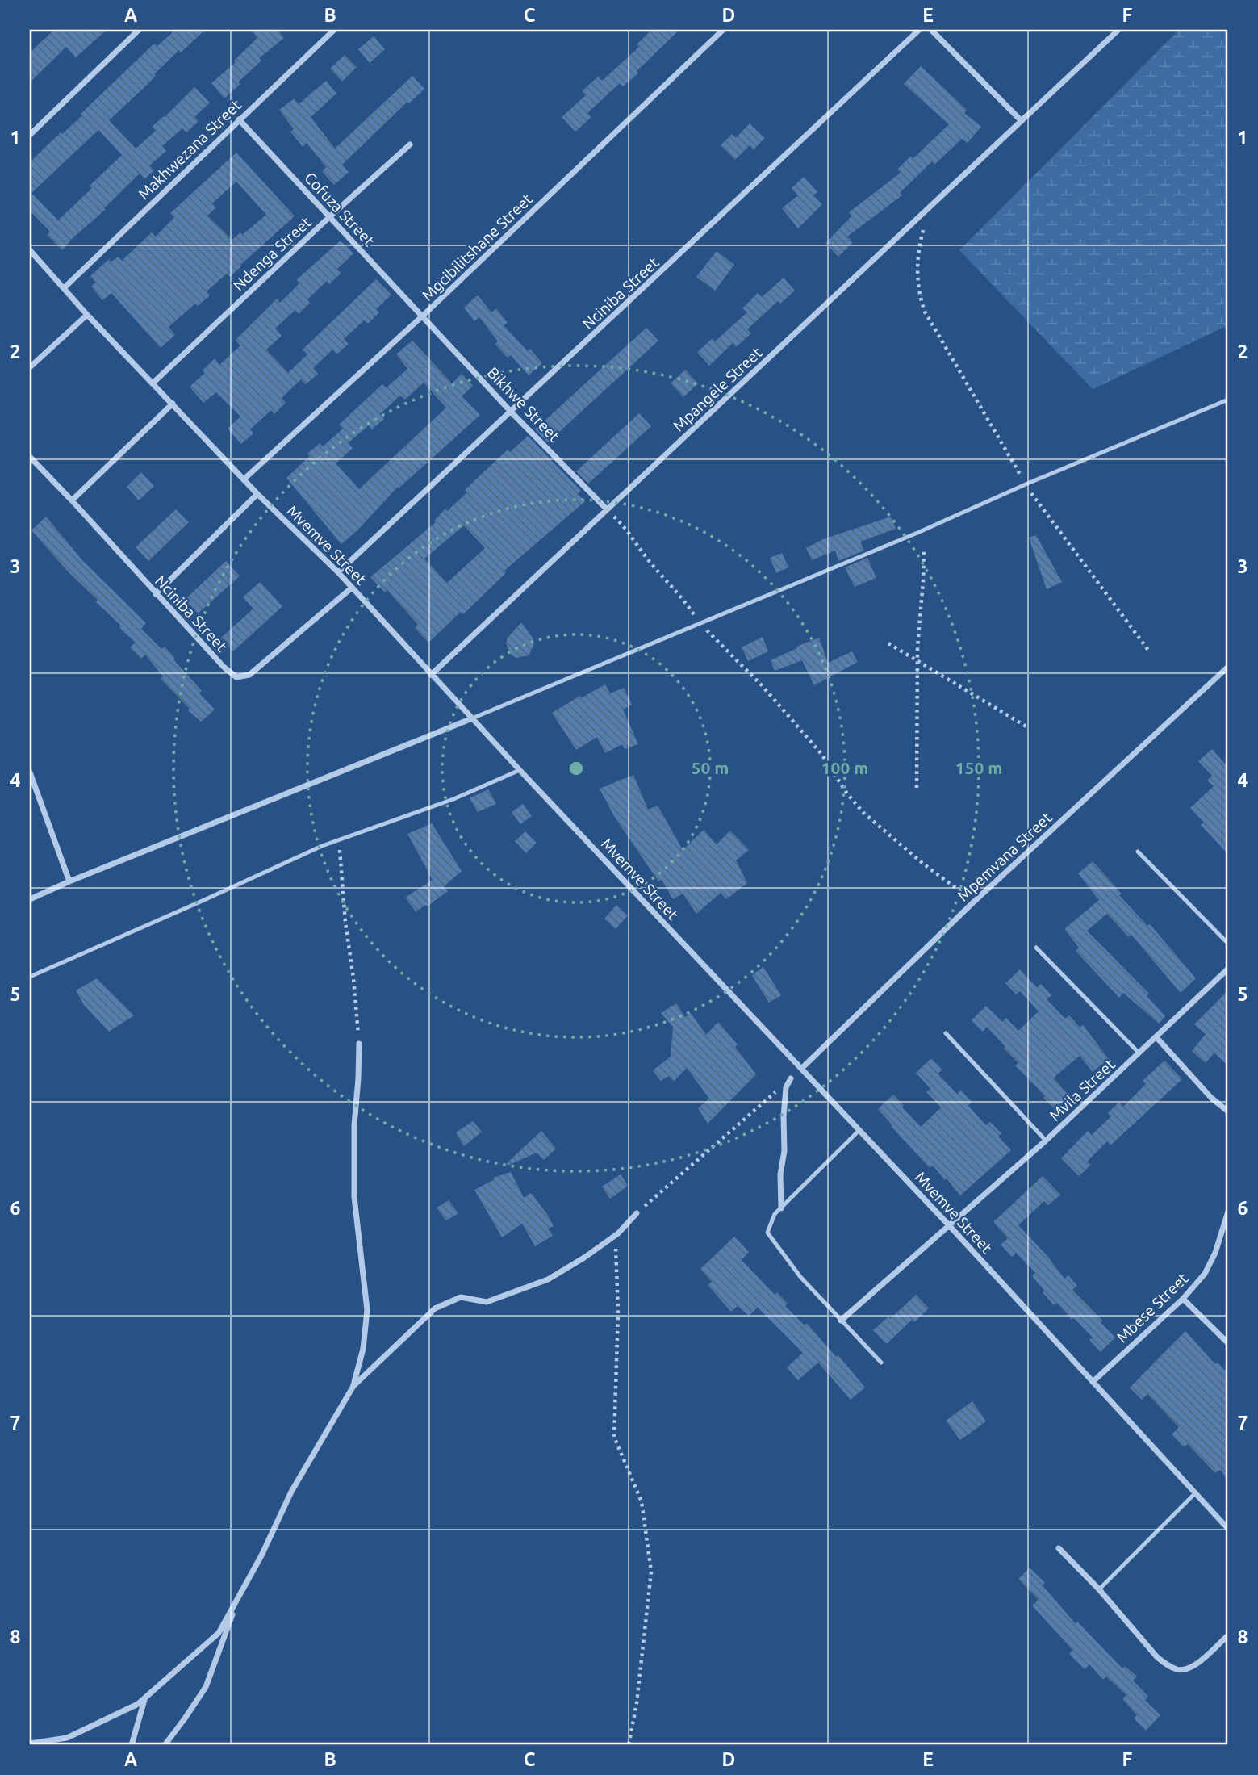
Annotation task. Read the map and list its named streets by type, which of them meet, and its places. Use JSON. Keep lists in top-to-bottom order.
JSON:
{
  "streets": {
    "street": [
      "Makhwezana Street",
      "Cofuza Street",
      "Mgcibilitshane Street",
      "Ndenga Street",
      "Nciniba Street",
      "Mpangele Street",
      "Bikhwe Street",
      "Mvemve Street",
      "Mpemvana Street",
      "Mvila Street",
      "Mbese Street"
    ]
  },
  "crossings": [
    ["Makhwezana Street", "Cofuza Street"],
    ["Makhwezana Street", "Mvemve Street"],
    ["Cofuza Street", "Mgcibilitshane Street"],
    ["Cofuza Street", "Ndenga Street"],
    ["Cofuza Street", "Bikhwe Street"],
    ["Mgcibilitshane Street", "Bikhwe Street"],
    ["Mgcibilitshane Street", "Mvemve Street"],
    ["Ndenga Street", "Mvemve Street"],
    ["Nciniba Street", "Bikhwe Street"],
    ["Nciniba Street", "Mvemve Street"],
    ["Mpangele Street", "Bikhwe Street"],
    ["Mpangele Street", "Mvemve Street"],
    ["Mvemve Street", "Mpemvana Street"],
    ["Mvemve Street", "Mvila Street"],
    ["Mvemve Street", "Mbese Street"]
  ],
  "grid": {
    "columns": [
      "A",
      "B",
      "C",
      "D",
      "E",
      "F"
    ],
    "rows": [
      "1",
      "2",
      "3",
      "4",
      "5",
      "6",
      "7",
      "8"
    ]
  },
  "rings": ["50 m", "100 m", "150 m"]
}
